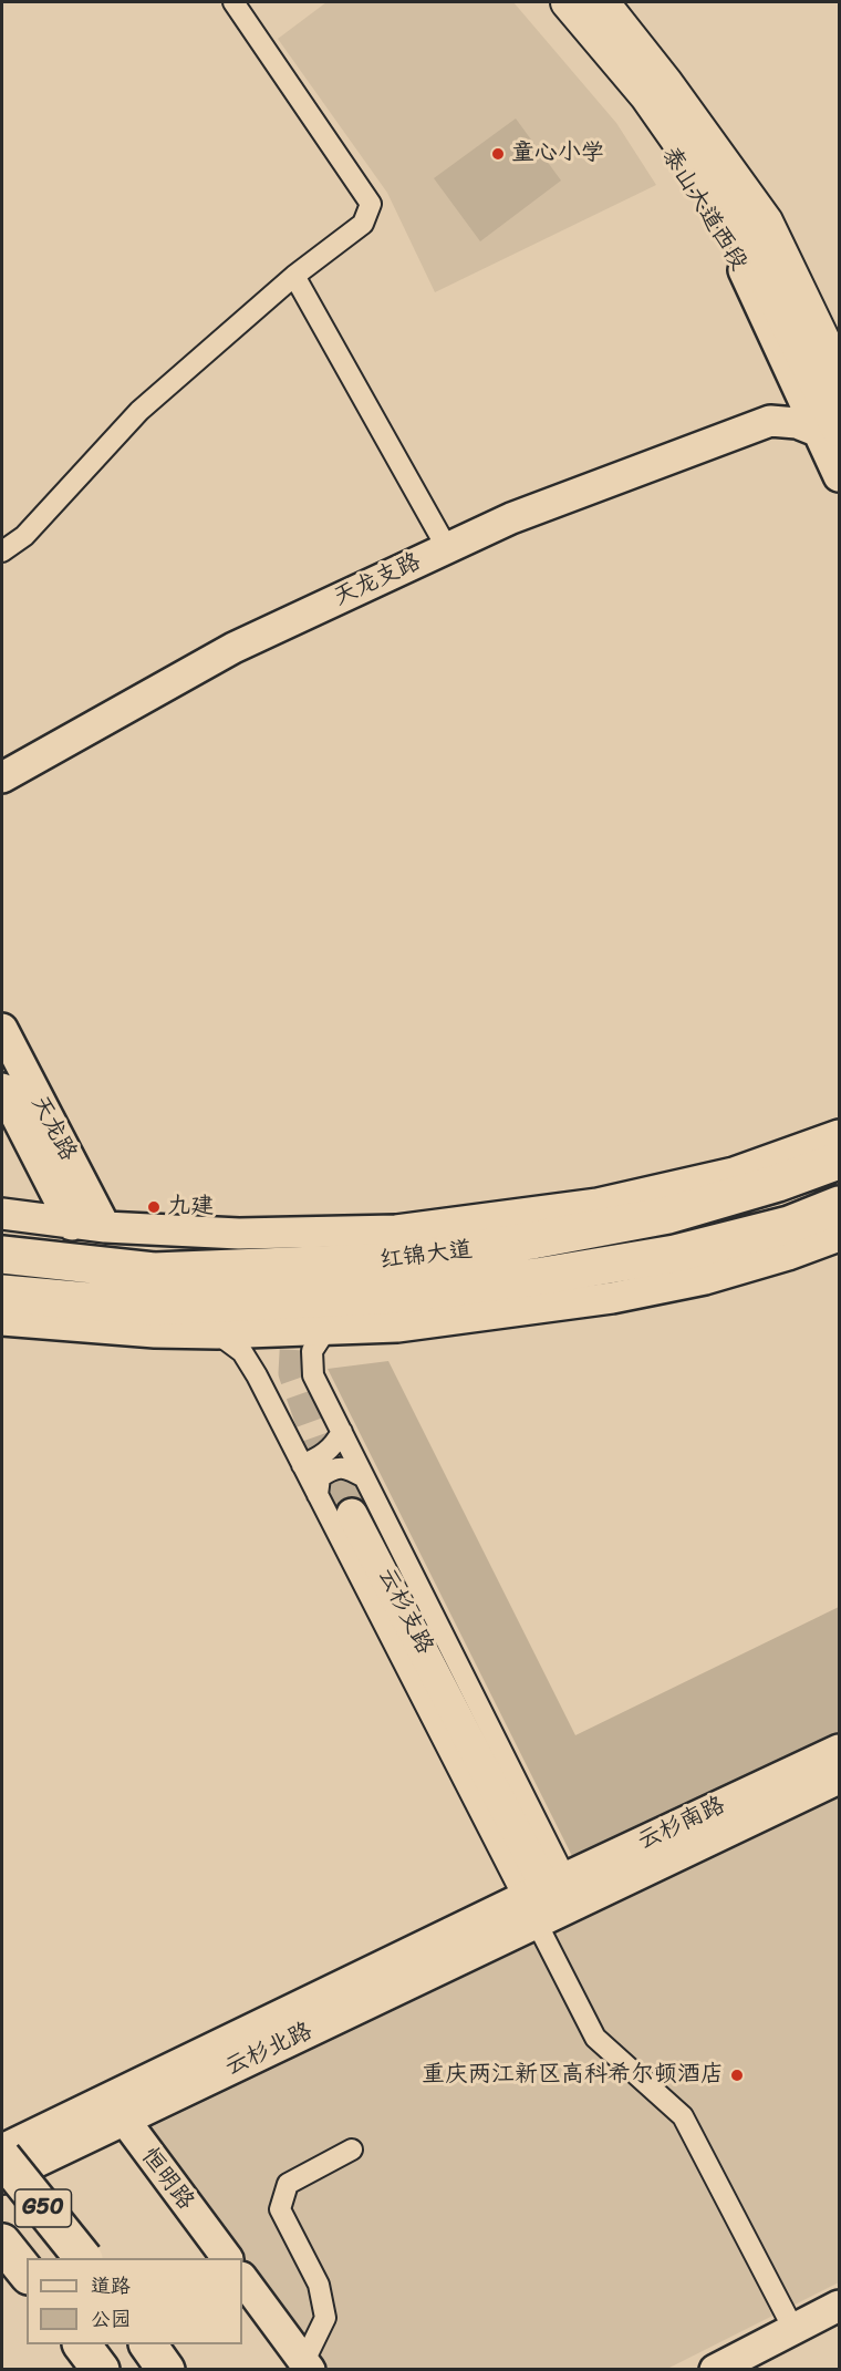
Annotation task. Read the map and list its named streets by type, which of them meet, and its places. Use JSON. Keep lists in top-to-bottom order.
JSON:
{
  "streets": {
    "highway": ["红锦大道", "G50"],
    "main road": [
      "泰山大道西段",
      "天龙支路",
      "天龙路",
      "云杉南路",
      "云杉北路",
      "恒明路"
    ],
    "street": ["云杉支路"]
  },
  "crossings": [
    ["天龙路", "红锦大道"],
    ["云杉支路", "云杉南路"],
    ["云杉支路", "云杉北路"],
    ["云杉南路", "云杉北路"],
    ["云杉北路", "恒明路"]
  ],
  "places": ["童心小学", "九建", "重庆两江新区高科希尔顿酒店"],
  "legend": ["道路", "公园"]
}
